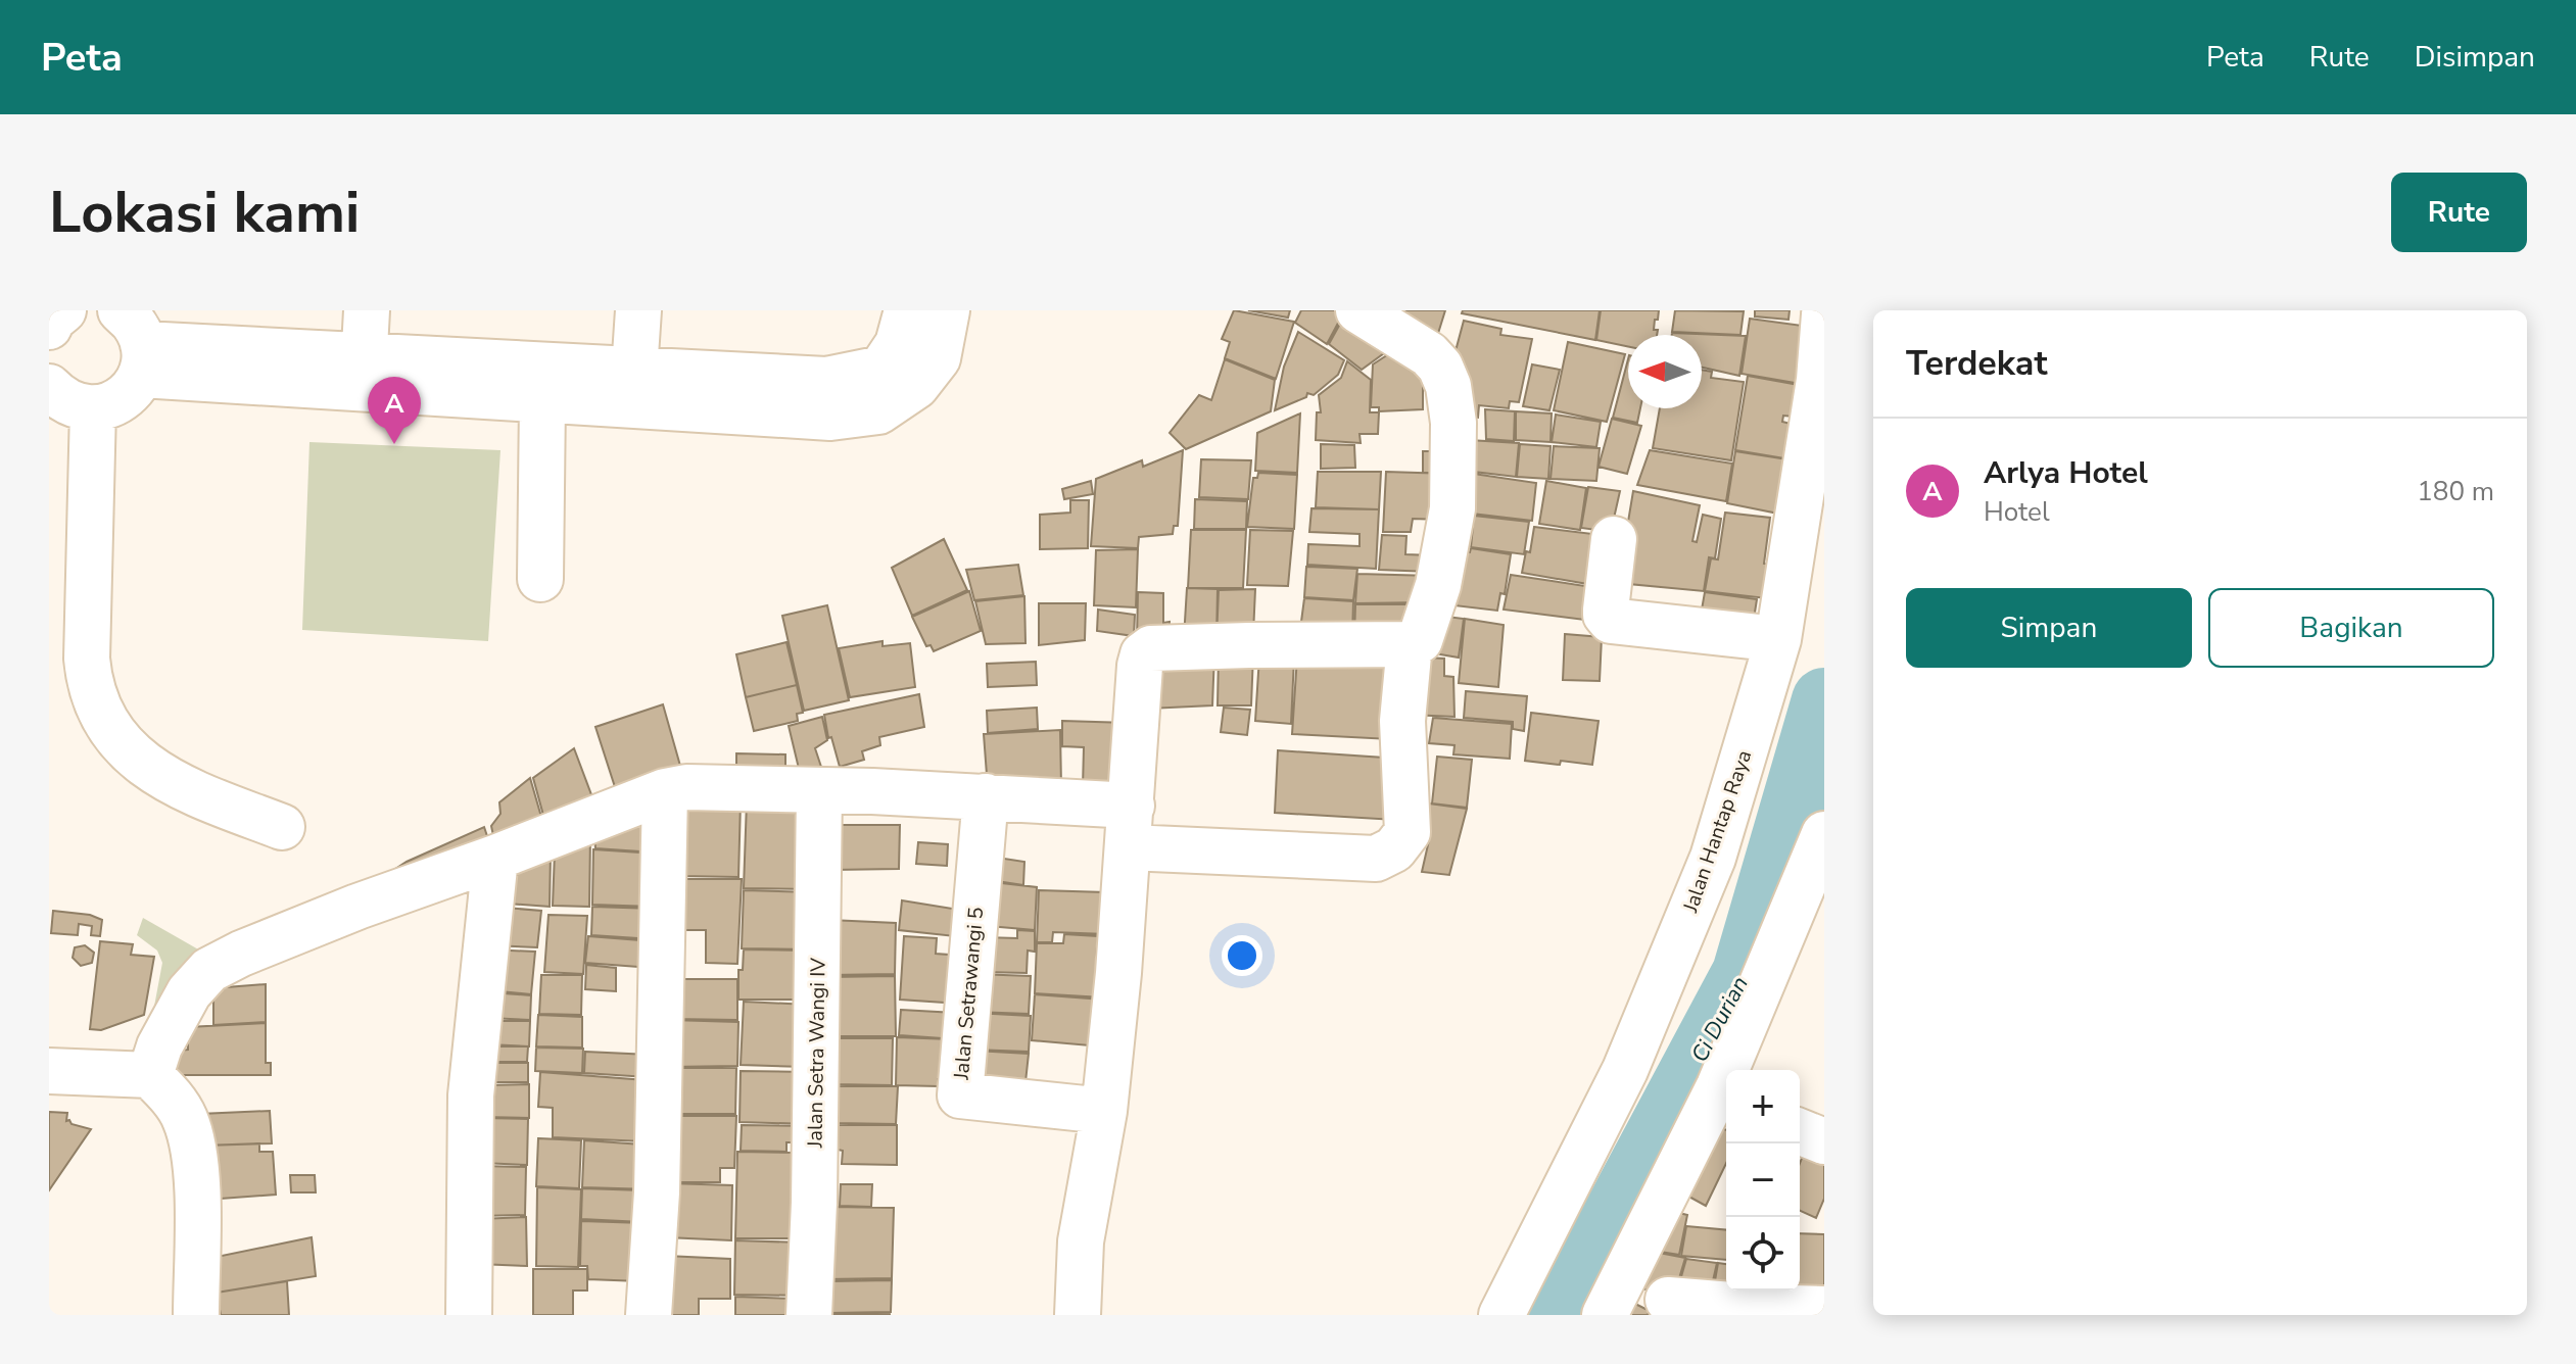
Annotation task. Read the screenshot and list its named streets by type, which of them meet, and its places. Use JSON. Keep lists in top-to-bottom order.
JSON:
{
  "streets": {
    "street": ["Jalan Hantap Raya", "Jalan Setrawangi 5", "Jalan Setra Wangi IV"]
  },
  "water": ["Ci Durian"],
  "north": "left",
  "page": {
    "header": "Peta",
    "nav": ["Peta", "Rute", "Disimpan"],
    "buttons": [
      "Rute",
      ["Simpan", "Bagikan"]
    ],
    "title": "Lokasi kami",
    "heading": "Terdekat",
    "pins": "A",
    "list": [
      {
        "mark": "A",
        "name": "Arlya Hotel",
        "note": "Hotel",
        "value": "180 m"
      }
    ],
    "map_buttons": ["+", "−"]
  }
}
